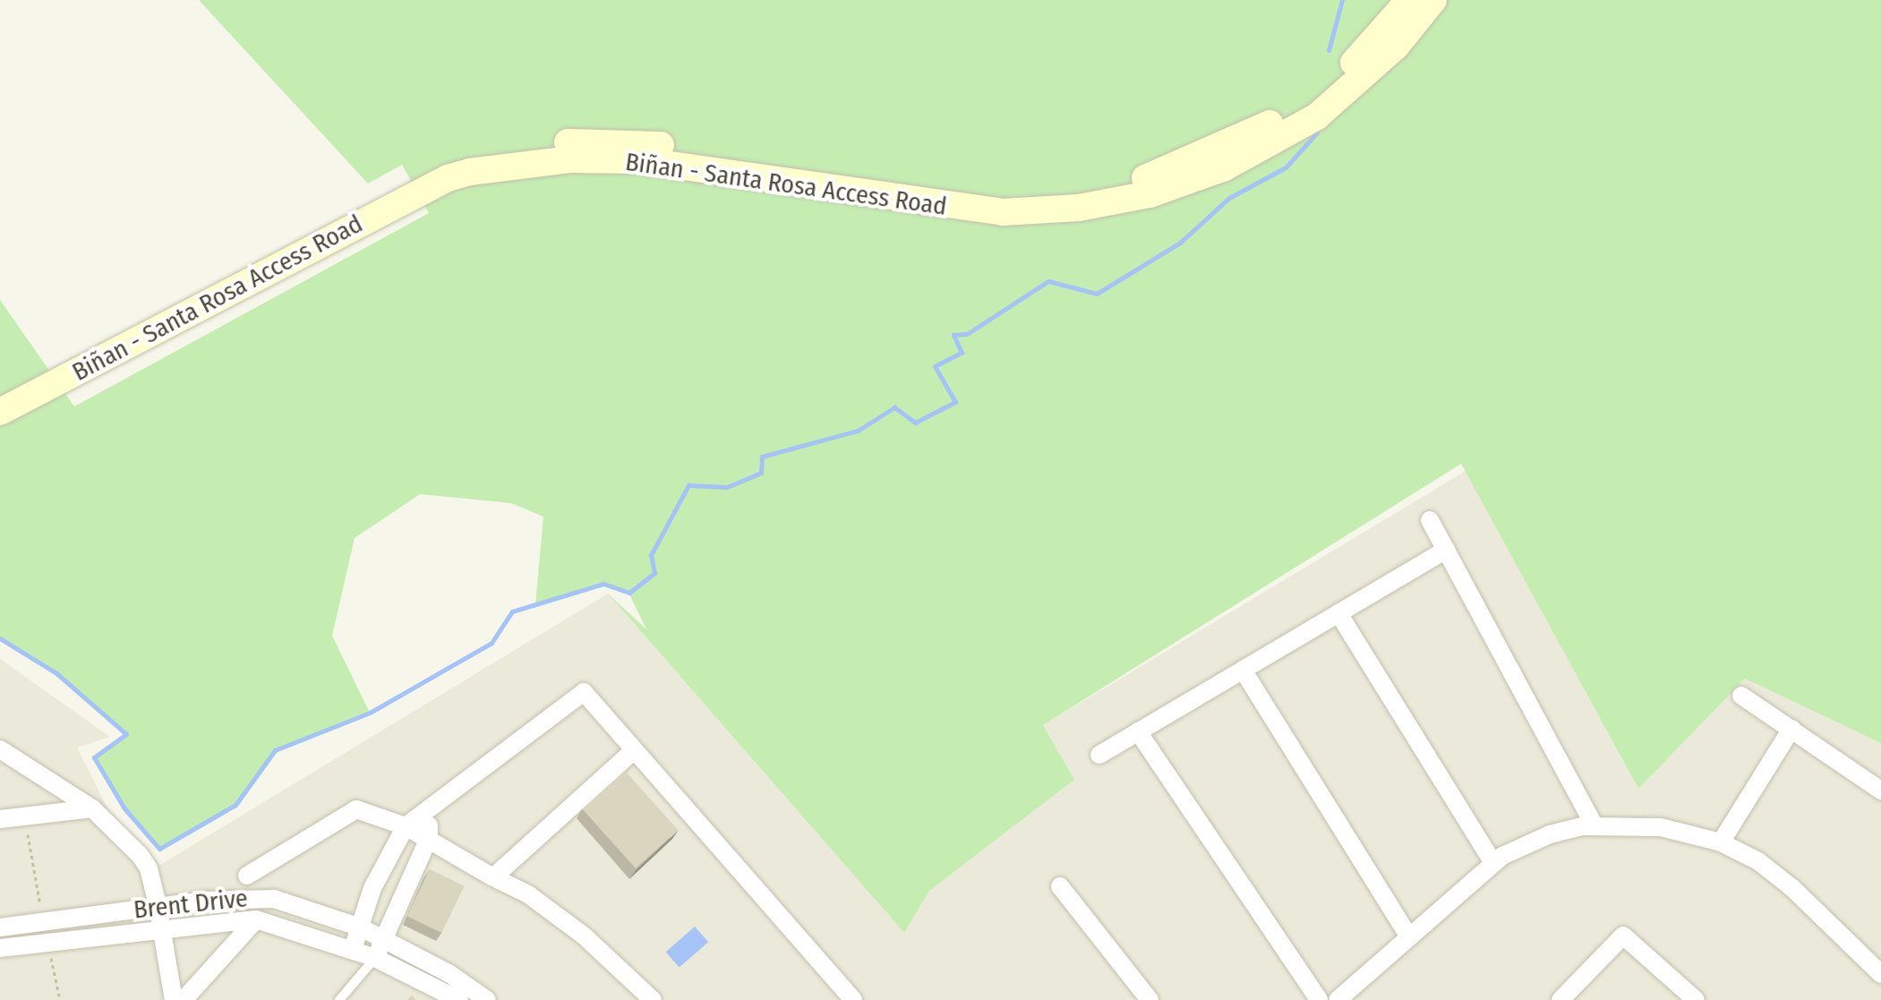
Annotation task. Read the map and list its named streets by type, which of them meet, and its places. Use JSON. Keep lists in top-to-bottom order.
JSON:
{
  "streets": {
    "main road": ["Biñan - Santa Rosa Access Road"],
    "street": ["Brent Drive"]
  }
}
